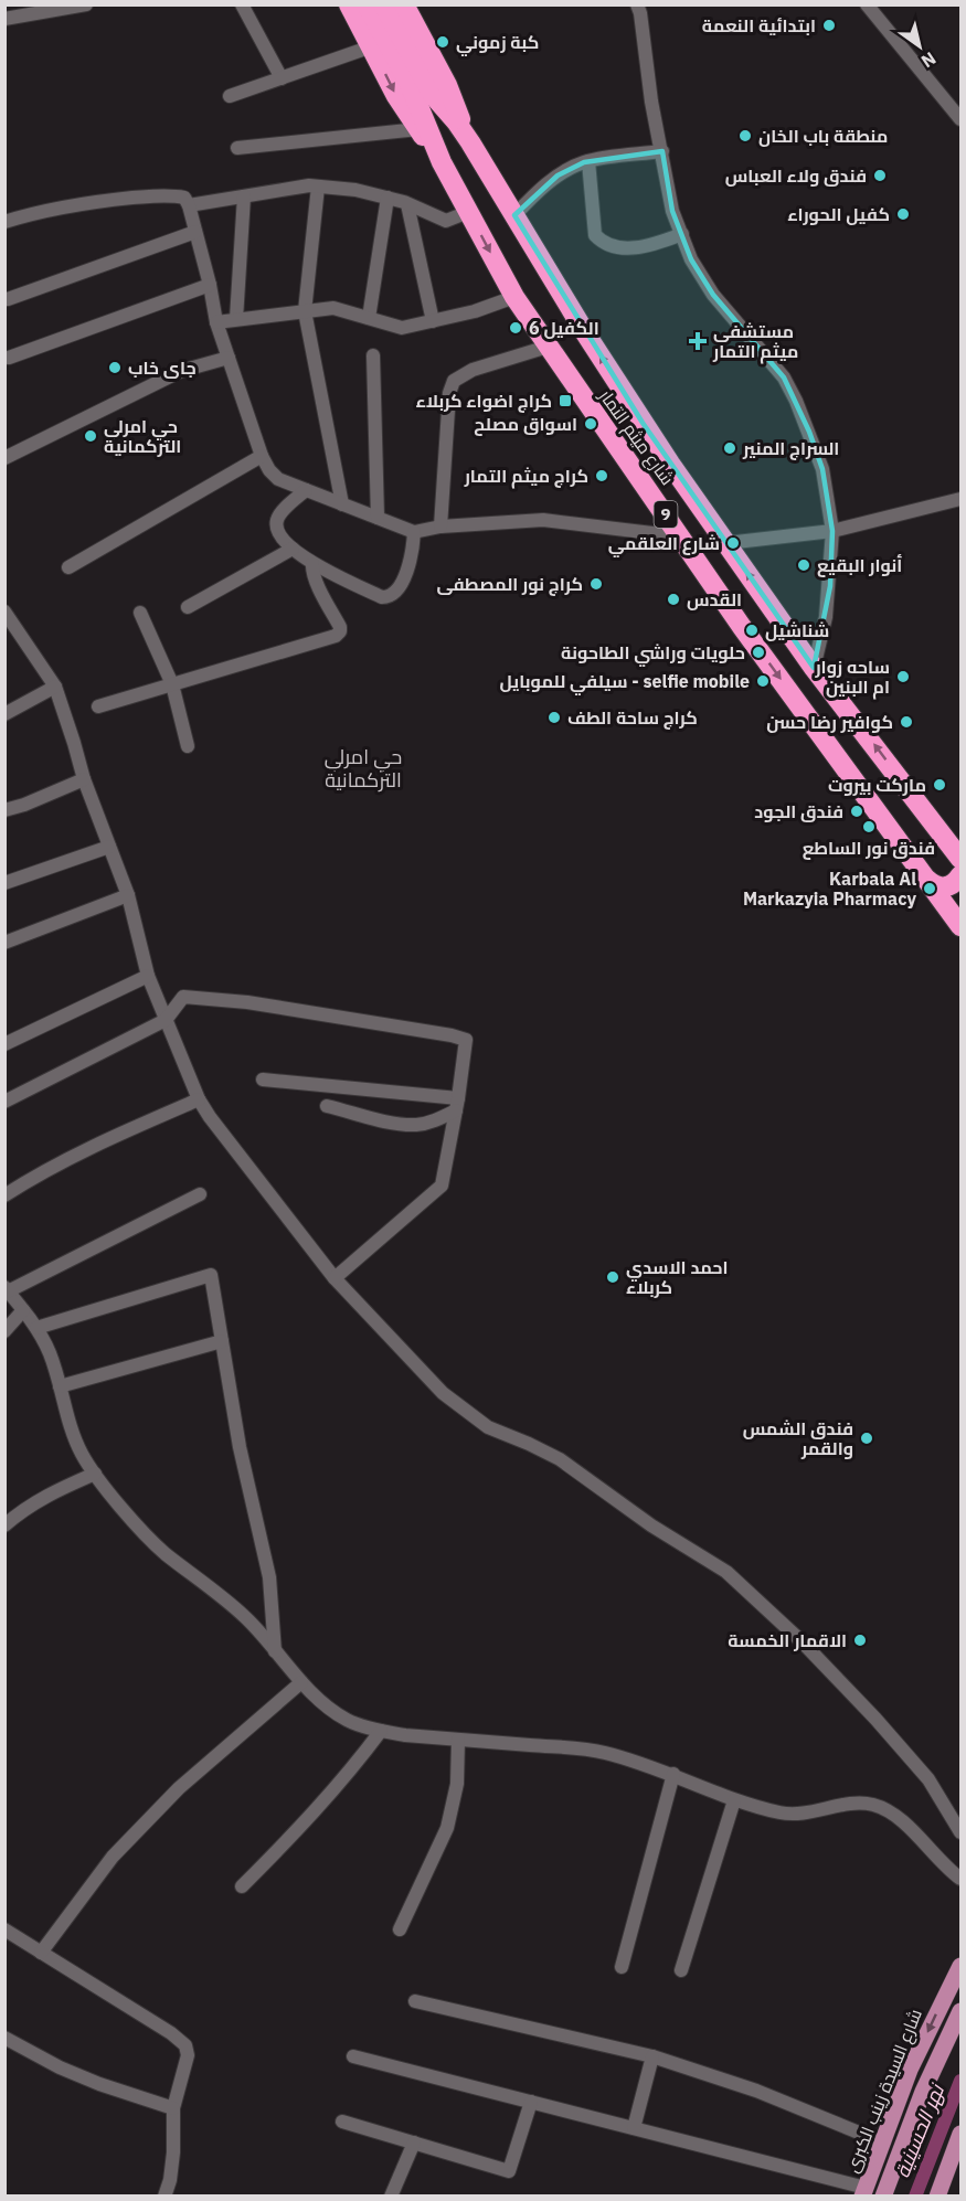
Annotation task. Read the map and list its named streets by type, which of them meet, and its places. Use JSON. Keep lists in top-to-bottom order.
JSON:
{
  "streets": {
    "highway": ["شارع ميثم التمار", "9"],
    "main road": ["شارع السيدة زينب الكبرى"]
  },
  "crossings": [
    ["شارع ميثم التمار", "9"]
  ],
  "districts": ["حي امرلي التركمانية"],
  "water": ["نهر الحسينية"],
  "places": {
    "other": [
      "ابتدائية النعمة",
      "كبة زموني",
      "منطقة باب الخان",
      "فندق ولاء العباس",
      "كفيل الحوراء",
      "الكفيل 6",
      "جای خاب",
      "اسواق مصلح",
      "حي امرلي التركمانية",
      "السراج المنير",
      "كراج ميثم التمار",
      "شارع العلقمي",
      "أنوار البقيع",
      "كراج نور المصطفى",
      "القدس",
      "شناشيل",
      "حلويات وراشي الطاحونة",
      "ساحه زوار ام البنين",
      "سيلفي للموبايل - selfie mobile",
      "كراج ساحة الطف",
      "كوافير رضا حسن",
      "ماركت بيروت",
      "فندق الجود",
      "فندق نور الساطع",
      "Karbala Al Markazyia Pharmacy",
      "احمد الاسدي كربلاء",
      "فندق الشمس والقمر",
      "الاقمار الخمسة"
    ],
    "health": ["مستشفى ميثم التمار"],
    "transit": ["كراج اضواء كربلاء"]
  },
  "north": "bottom right"
}
